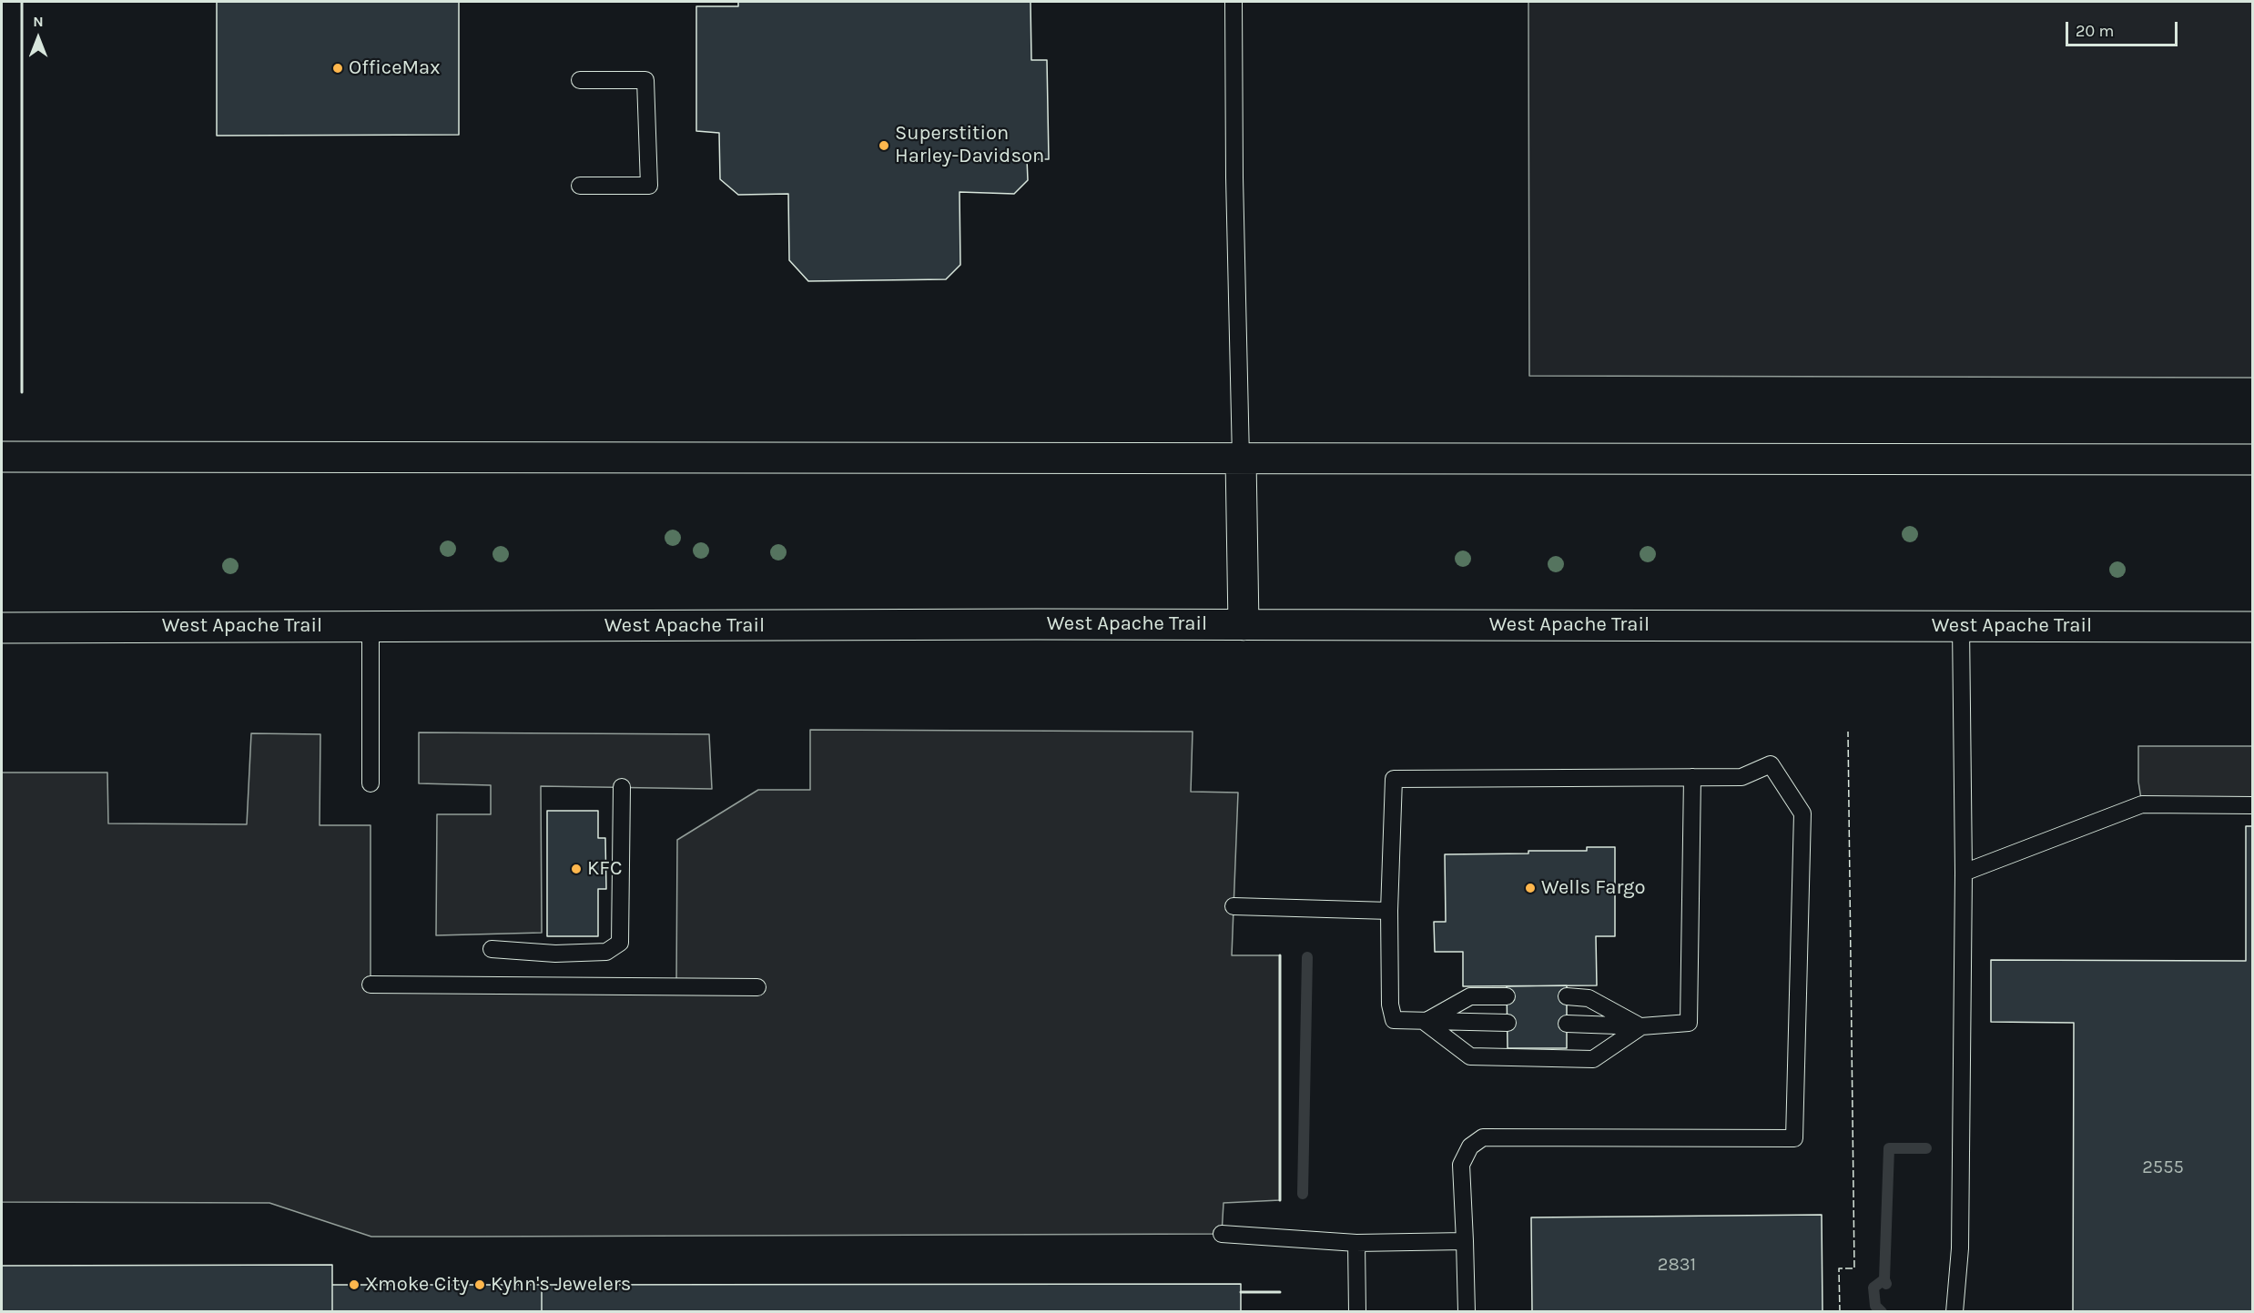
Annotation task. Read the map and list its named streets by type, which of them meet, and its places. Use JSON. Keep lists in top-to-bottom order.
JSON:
{
  "streets": {
    "main road": ["West Apache Trail"]
  },
  "places": [
    "OfficeMax",
    "Superstition Harley-Davidson",
    "KFC",
    "Wells Fargo",
    "Xmoke City",
    "Kyhn's Jewelers"
  ],
  "house_numbers": ["2555", "2831"],
  "scale_bar": "20 m",
  "north": "top"
}
